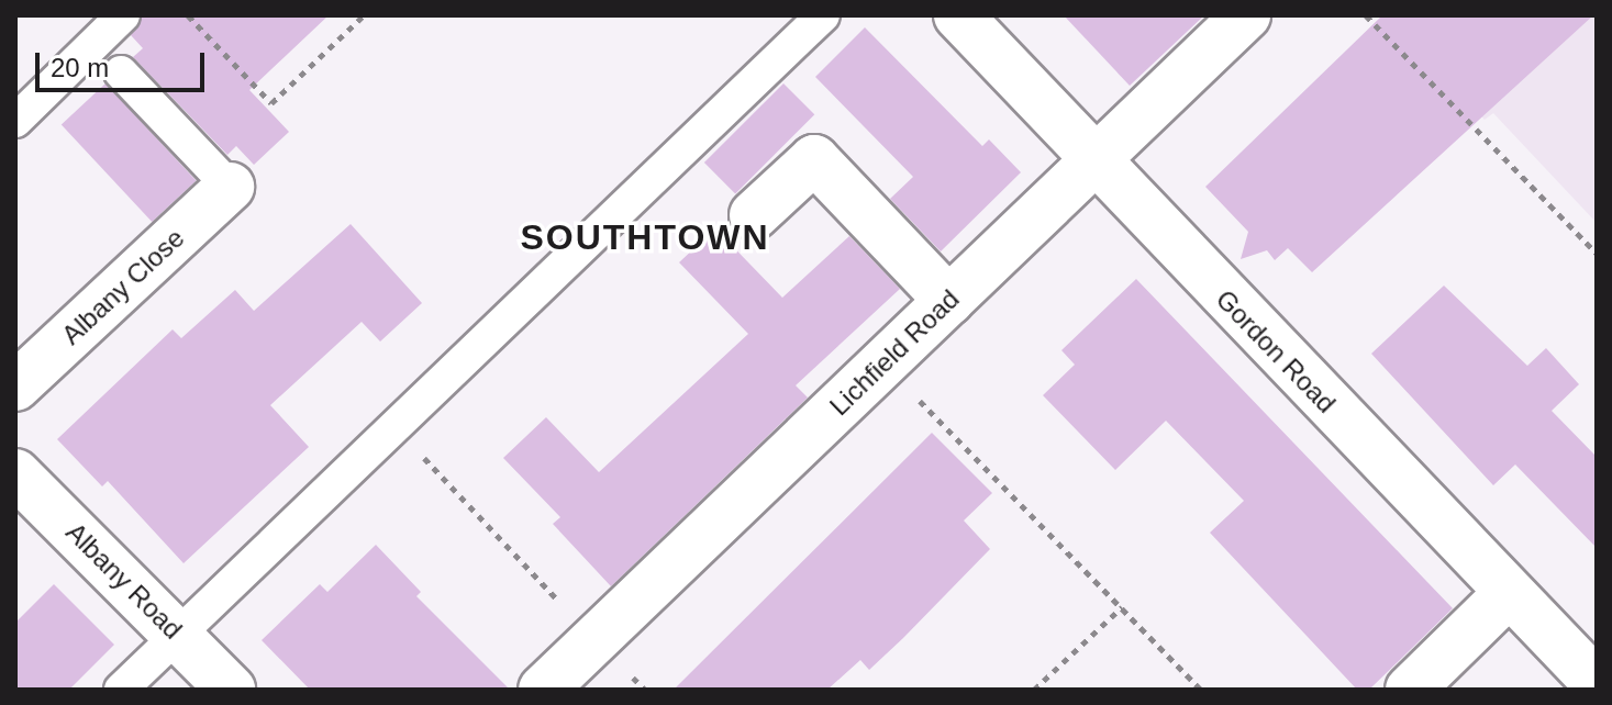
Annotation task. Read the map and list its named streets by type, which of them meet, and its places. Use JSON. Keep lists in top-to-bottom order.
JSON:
{
  "streets": {
    "street": [
      "Albany Close",
      "Gordon Road",
      "Lichfield Road",
      "Albany Road"
    ]
  },
  "crossings": [
    ["Gordon Road", "Lichfield Road"]
  ],
  "districts": ["SOUTHTOWN"],
  "scale_bar": "20 m"
}
